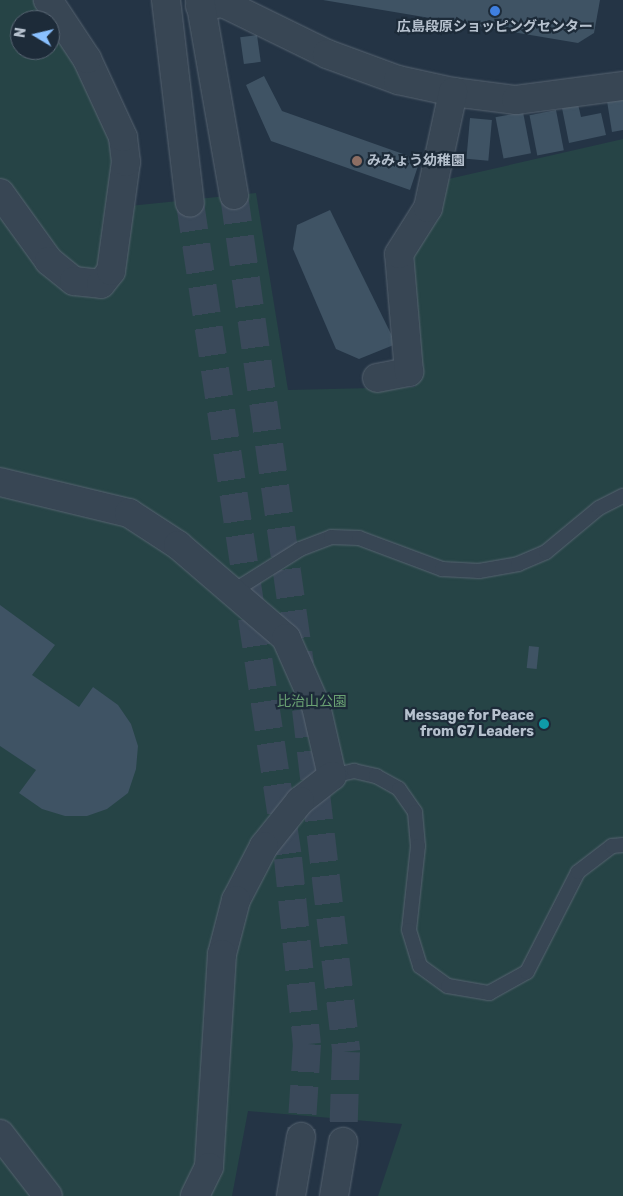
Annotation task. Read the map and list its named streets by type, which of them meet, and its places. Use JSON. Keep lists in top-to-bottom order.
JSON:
{
  "parks": ["比治山公園"],
  "places": ["広島段原ショッピングセンター", "みみょう幼稚園", "Message for Peace from G7 Leaders"],
  "north": "left"
}
